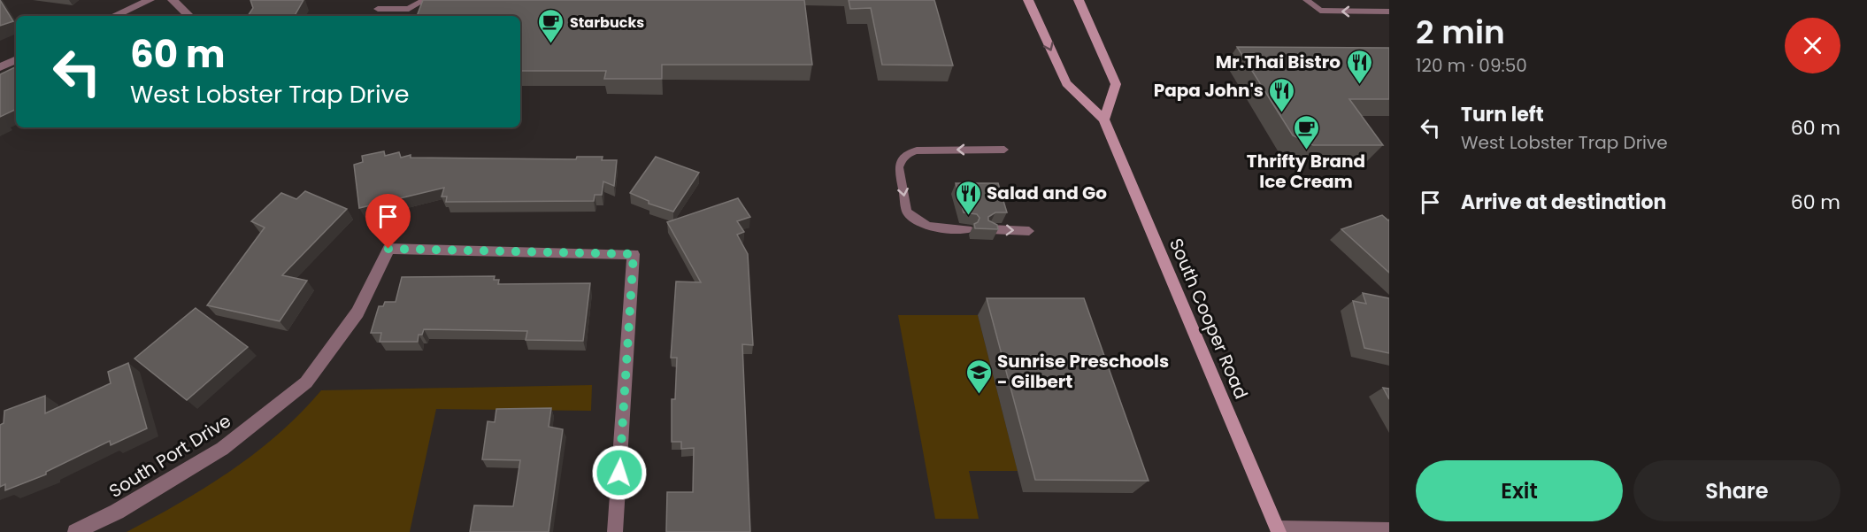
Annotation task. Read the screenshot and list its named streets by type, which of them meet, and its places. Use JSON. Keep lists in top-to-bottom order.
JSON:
{
  "streets": {
    "main road": ["South Cooper Road"],
    "street": ["South Port Drive"]
  },
  "places": {
    "cafe": ["Starbucks", "Thrifty Brand Ice Cream"],
    "restaurant": ["Mr.Thai Bistro", "Papa John's", "Salad and Go"],
    "school or university": ["Sunrise Preschools - Gilbert"]
  },
  "page": {
    "heading": ["2 min", "120 m · 09:50"],
    "turn": ["60 m", "West Lobster Trap Drive"],
    "list": [
      {
        "name": "Turn left",
        "note": "West Lobster Trap Drive",
        "value": "60 m"
      },
      {
        "name": "Arrive at destination",
        "value": "60 m"
      }
    ],
    "buttons": ["Exit", "Share"]
  }
}
